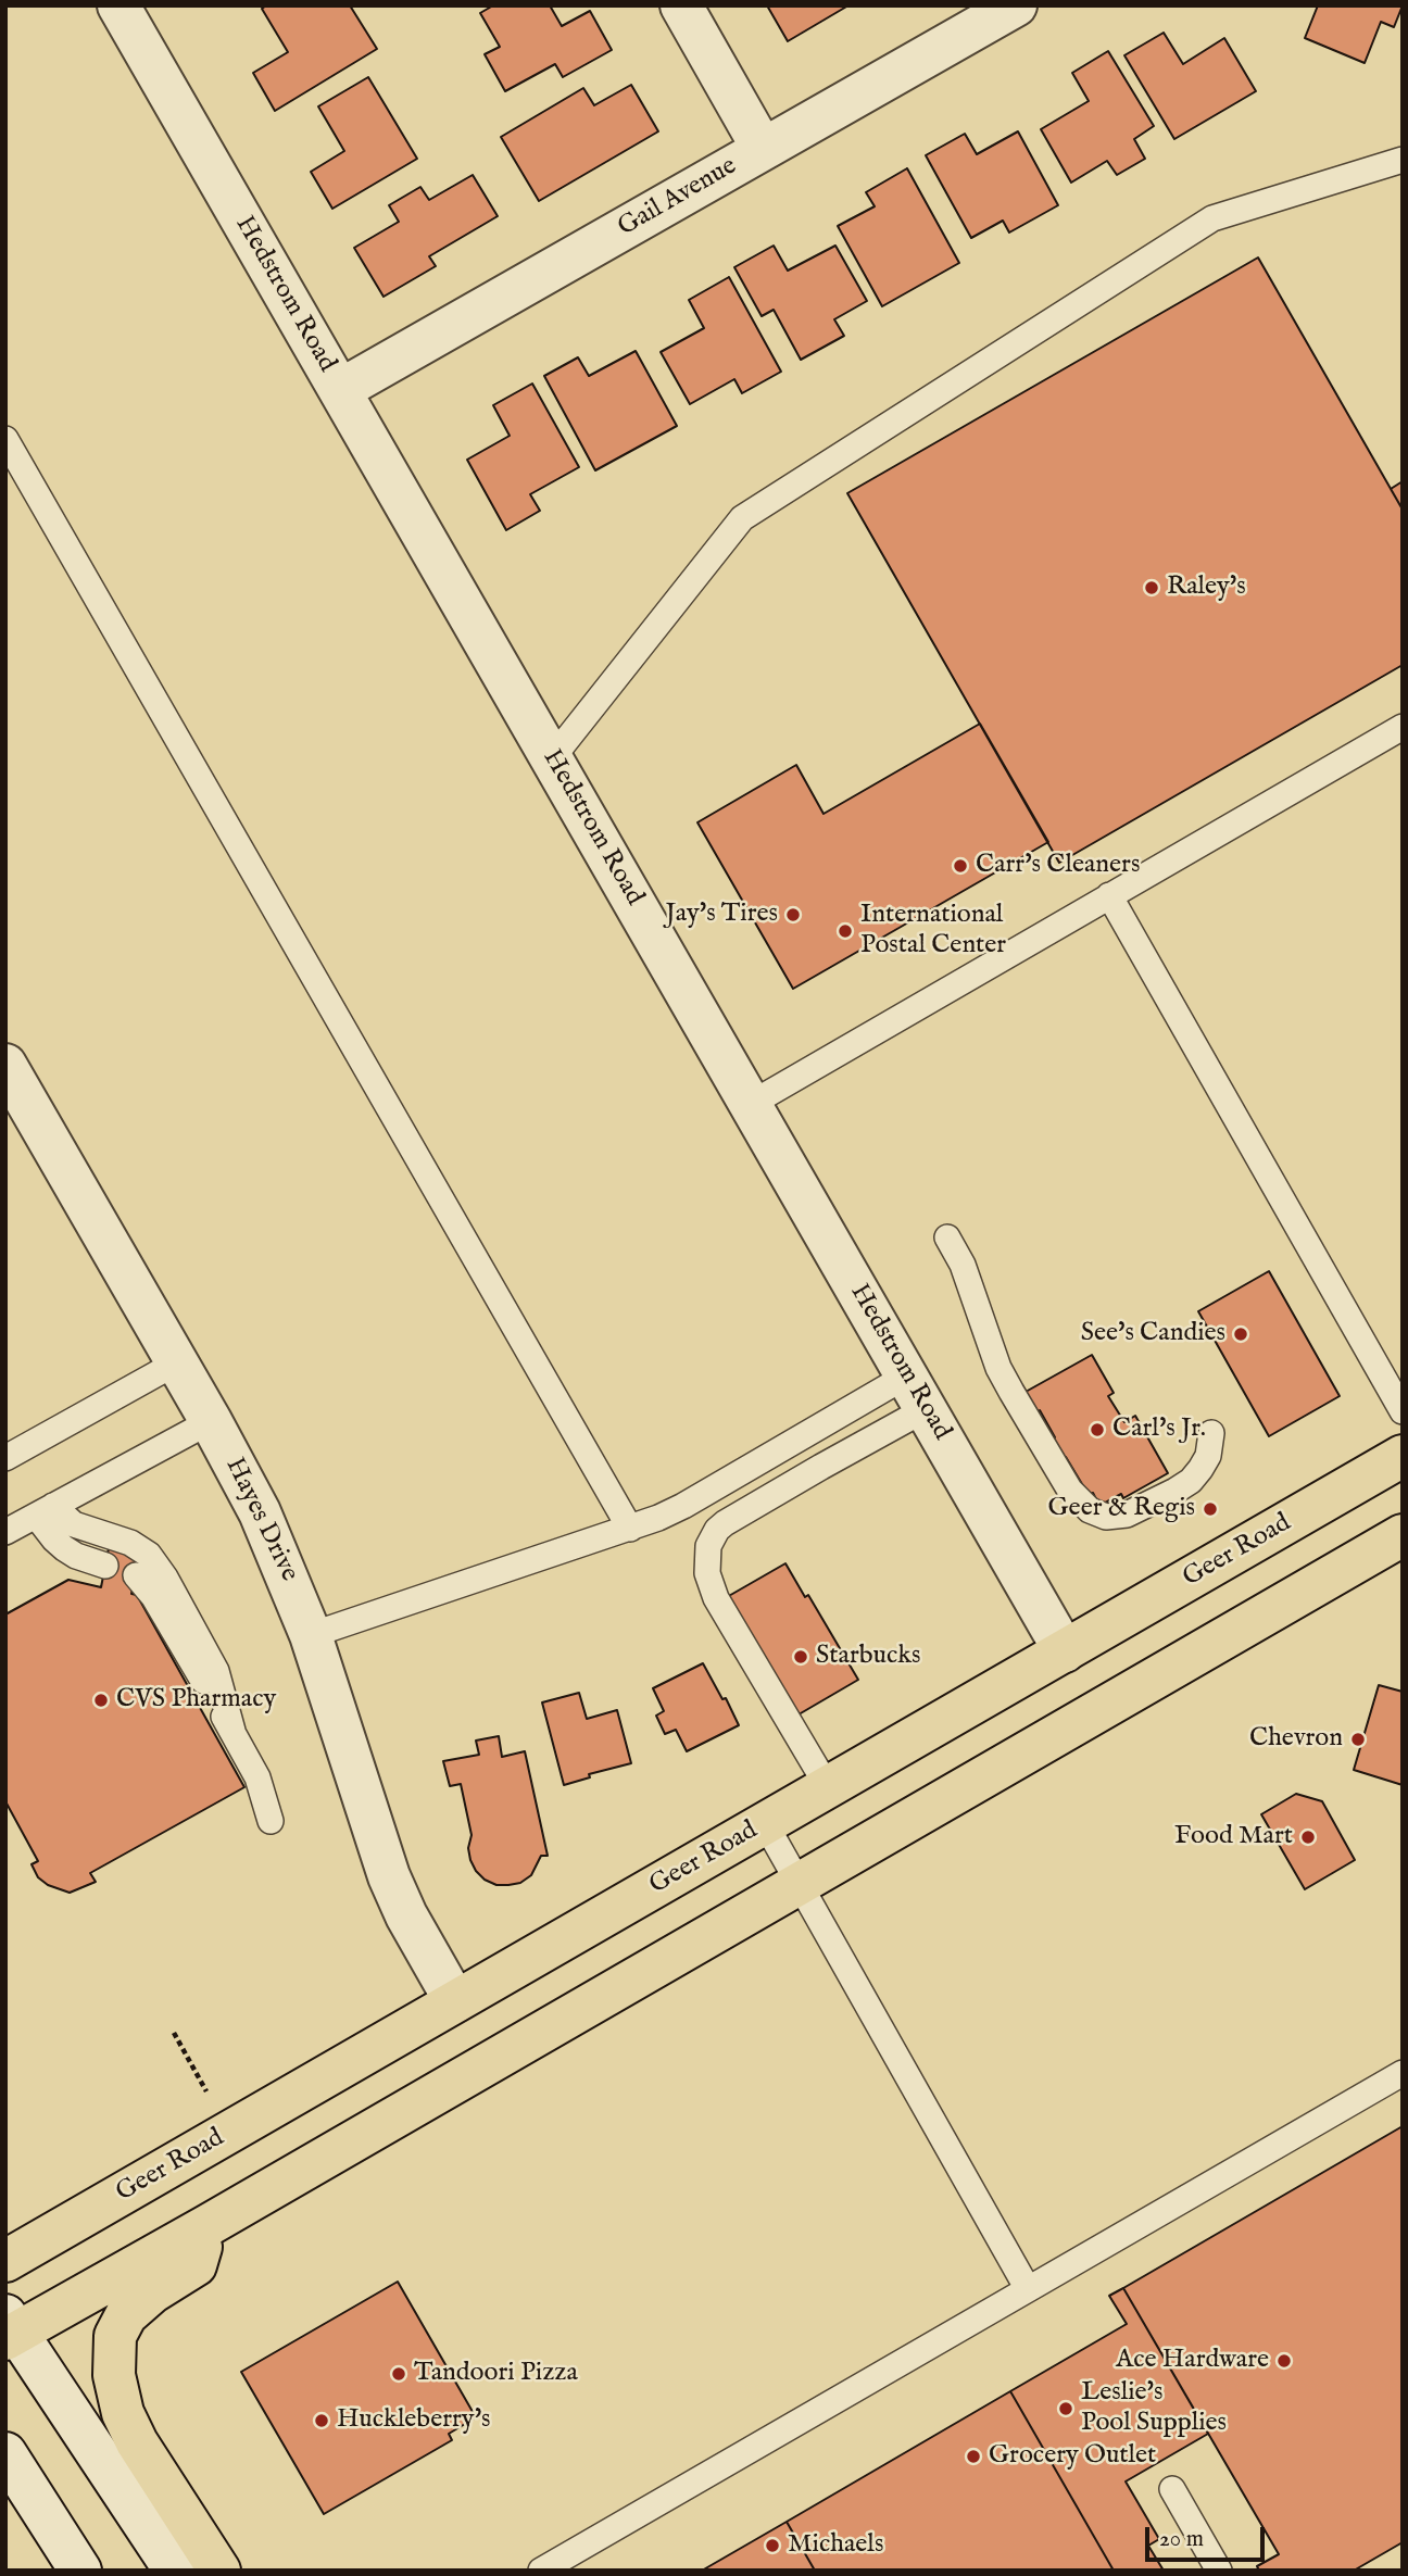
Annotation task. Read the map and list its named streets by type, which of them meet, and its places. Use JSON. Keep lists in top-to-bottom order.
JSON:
{
  "streets": {
    "main road": ["Geer Road"],
    "street": ["Gail Avenue", "Hedstrom Road", "Hayes Drive"]
  },
  "crossings": [
    ["Gail Avenue", "Hedstrom Road"],
    ["Hedstrom Road", "Geer Road"],
    ["Hayes Drive", "Geer Road"]
  ],
  "places": [
    "Raley's",
    "Carr's Cleaners",
    "Jay's Tires",
    "International Postal Center",
    "See's Candies",
    "Carl's Jr.",
    "Geer & Regis",
    "Starbucks",
    "CVS Pharmacy",
    "Chevron",
    "Food Mart",
    "Ace Hardware",
    "Tandoori Pizza",
    "Leslie's Pool Supplies",
    "Huckleberry's",
    "Grocery Outlet",
    "Michaels"
  ],
  "scale_bar": "20 m"
}
